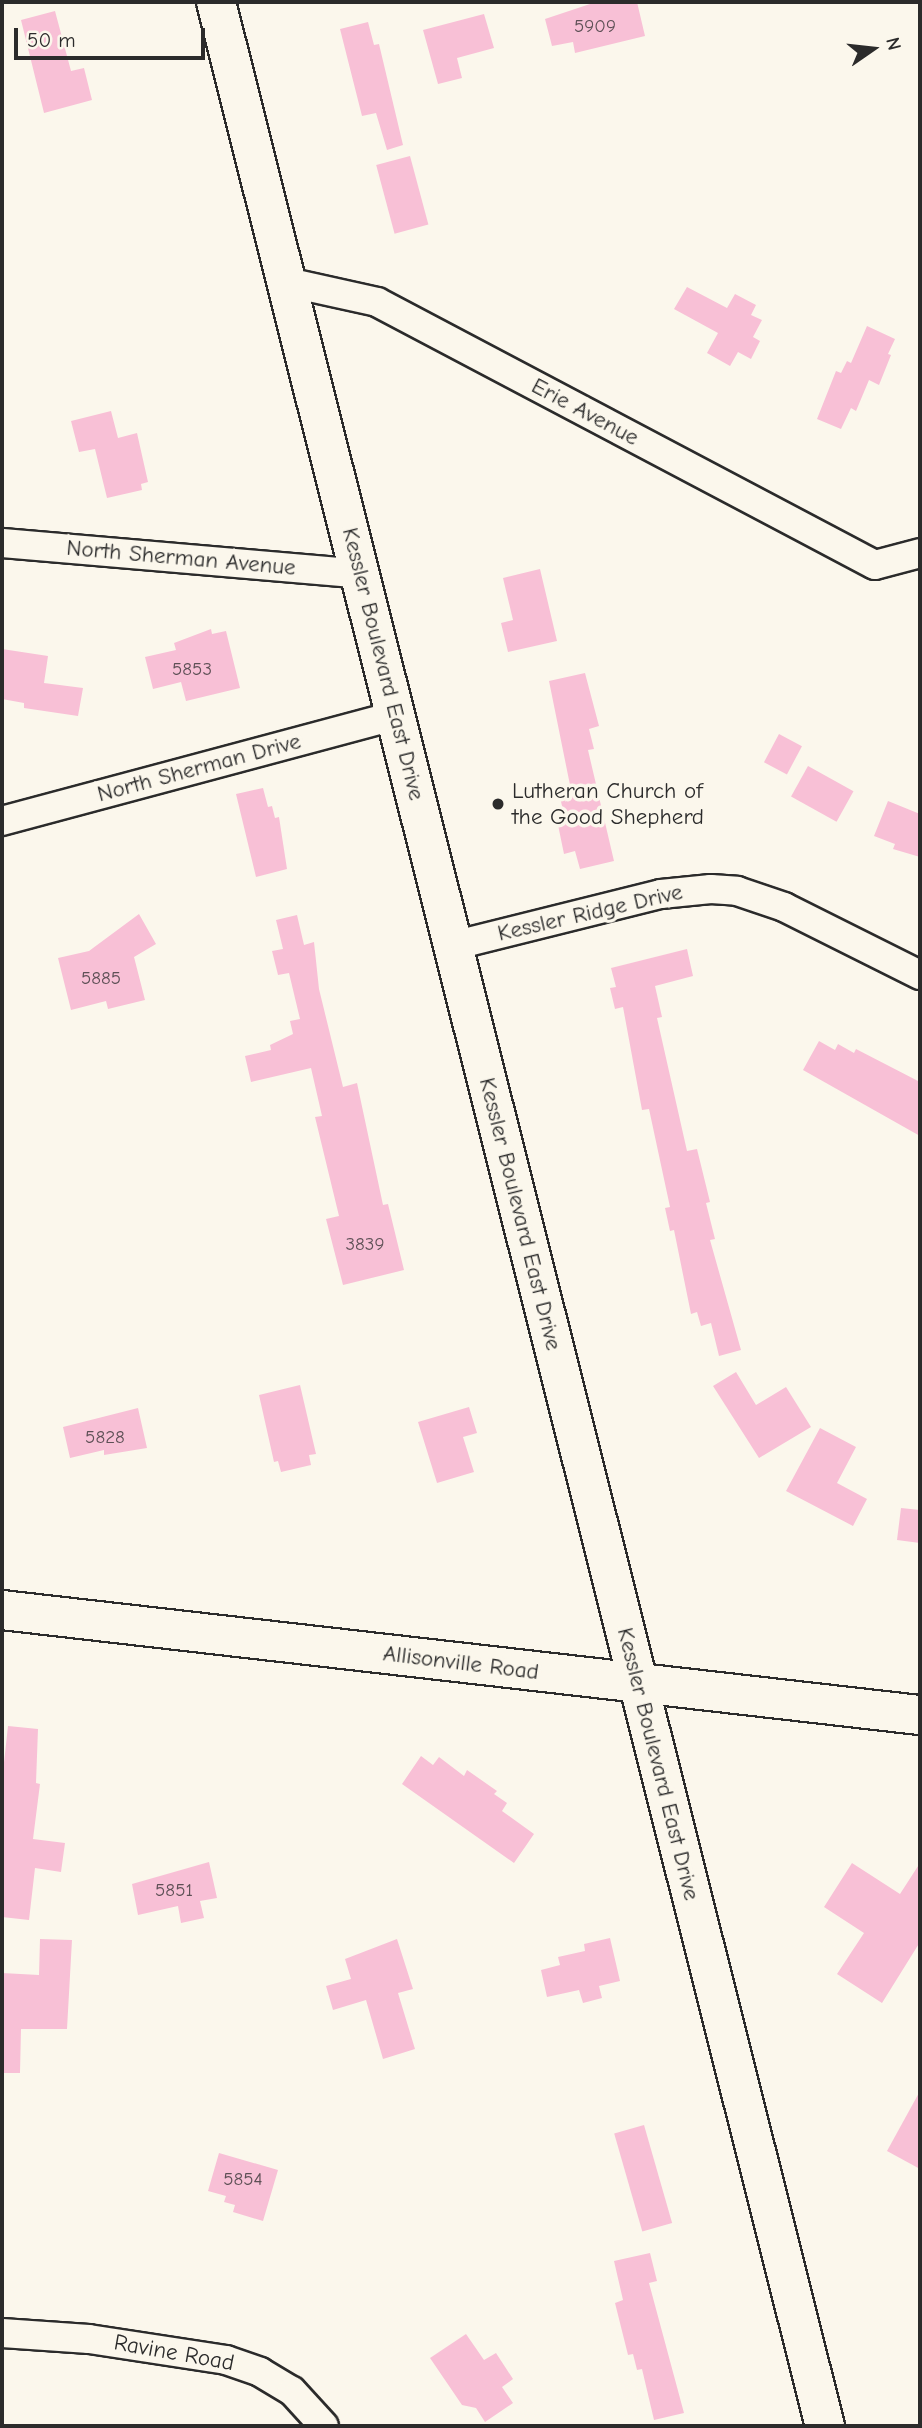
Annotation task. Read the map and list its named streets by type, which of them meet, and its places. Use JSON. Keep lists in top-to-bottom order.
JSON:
{
  "streets": {
    "main road": ["Kessler Boulevard East Drive", "Allisonville Road"],
    "street": [
      "Erie Avenue",
      "North Sherman Avenue",
      "North Sherman Drive",
      "Kessler Ridge Drive",
      "Ravine Road"
    ]
  },
  "crossings": [
    ["Erie Avenue", "Kessler Boulevard East Drive"],
    ["North Sherman Avenue", "Kessler Boulevard East Drive"],
    ["Kessler Boulevard East Drive", "North Sherman Drive"],
    ["Kessler Boulevard East Drive", "Kessler Ridge Drive"],
    ["Kessler Boulevard East Drive", "Allisonville Road"]
  ],
  "places": ["Lutheran Church of the Good Shepherd"],
  "house_numbers": [
    "5909",
    "5853",
    "5885",
    "3839",
    "5828",
    "5851",
    "5854"
  ],
  "scale_bar": "50 m",
  "north": "right"
}
